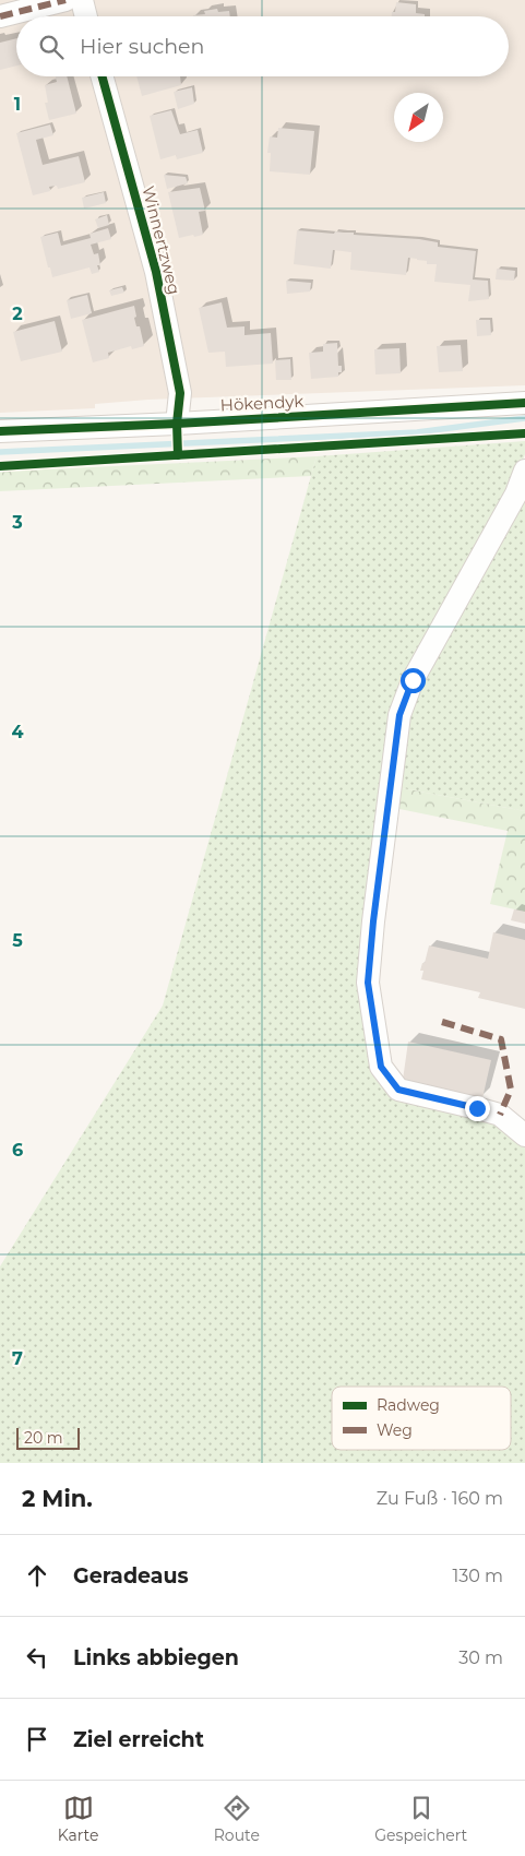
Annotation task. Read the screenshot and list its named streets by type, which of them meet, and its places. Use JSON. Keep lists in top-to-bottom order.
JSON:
{
  "streets": {
    "street": ["Winnertzweg", "Hökendyk"]
  },
  "crossings": [
    ["Winnertzweg", "Hökendyk"]
  ],
  "legend": ["Radweg", "Weg"],
  "scale_bar": "20 m",
  "north": "bottom left",
  "page": {
    "search": "Hier suchen",
    "scale": "20 m",
    "heading": ["2 Min.", "Zu Fuß · 160 m"],
    "list": [
      ["Geradeaus", "130 m"],
      ["Links abbiegen", "30 m"],
      "Ziel erreicht"
    ],
    "nav": ["Karte", "Route", "Gespeichert"]
  },
  "grid": {
    "rows": [
      "1",
      "2",
      "3",
      "4",
      "5",
      "6",
      "7"
    ]
  }
}
